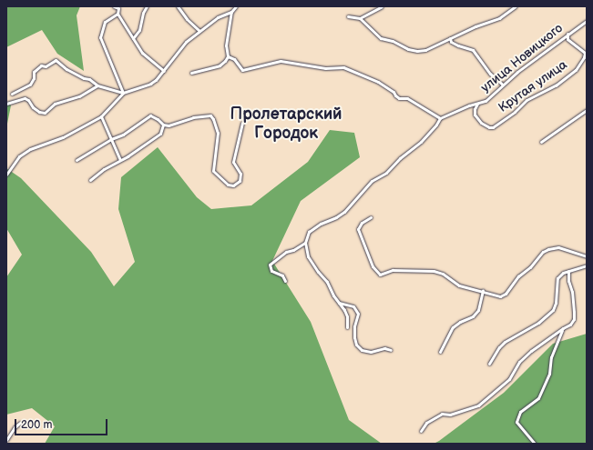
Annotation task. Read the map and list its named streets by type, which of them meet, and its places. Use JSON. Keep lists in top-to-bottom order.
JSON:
{
  "streets": {
    "street": ["улица Новицкого", "Крутая улица"]
  },
  "crossings": [
    ["улица Новицкого", "Крутая улица"]
  ],
  "districts": ["Пролетарский Городок"],
  "scale_bar": "200 m"
}
